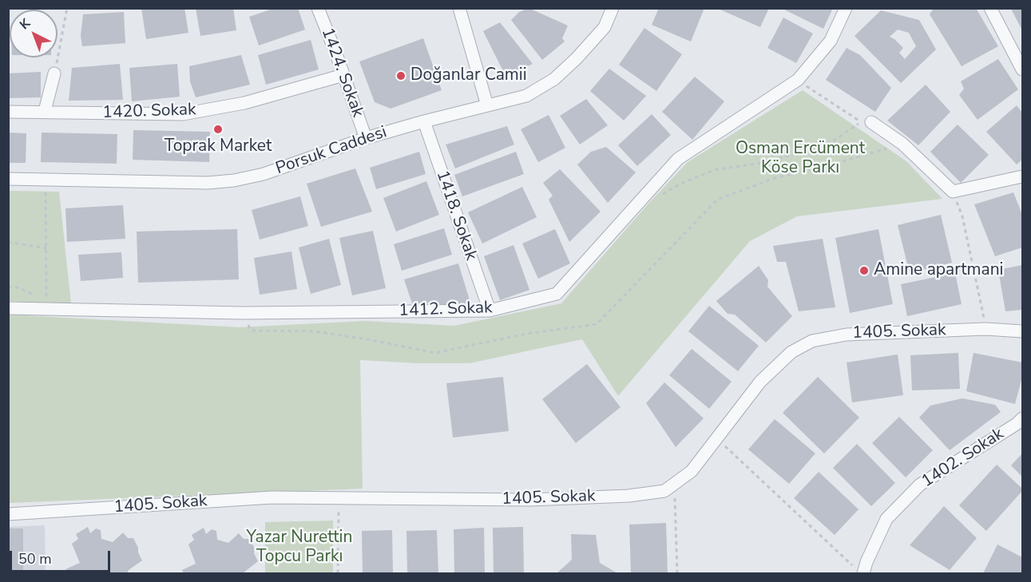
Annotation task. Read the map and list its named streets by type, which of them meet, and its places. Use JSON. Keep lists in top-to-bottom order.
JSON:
{
  "streets": {
    "street": [
      "1424. Sokak",
      "1420. Sokak",
      "Porsuk Caddesi",
      "1418. Sokak",
      "1412. Sokak",
      "1405. Sokak",
      "1402. Sokak"
    ]
  },
  "crossings": [
    ["1424. Sokak", "1420. Sokak"],
    ["1424. Sokak", "Porsuk Caddesi"],
    ["Porsuk Caddesi", "1418. Sokak"],
    ["1418. Sokak", "1412. Sokak"]
  ],
  "parks": ["Osman Ercüment Köse Parkı", "Yazar Nurettin Topcu Parkı"],
  "places": ["Doğanlar Camii", "Toprak Market", "Amine apartmani"],
  "scale_bar": "50 m",
  "north": "top left"
}
